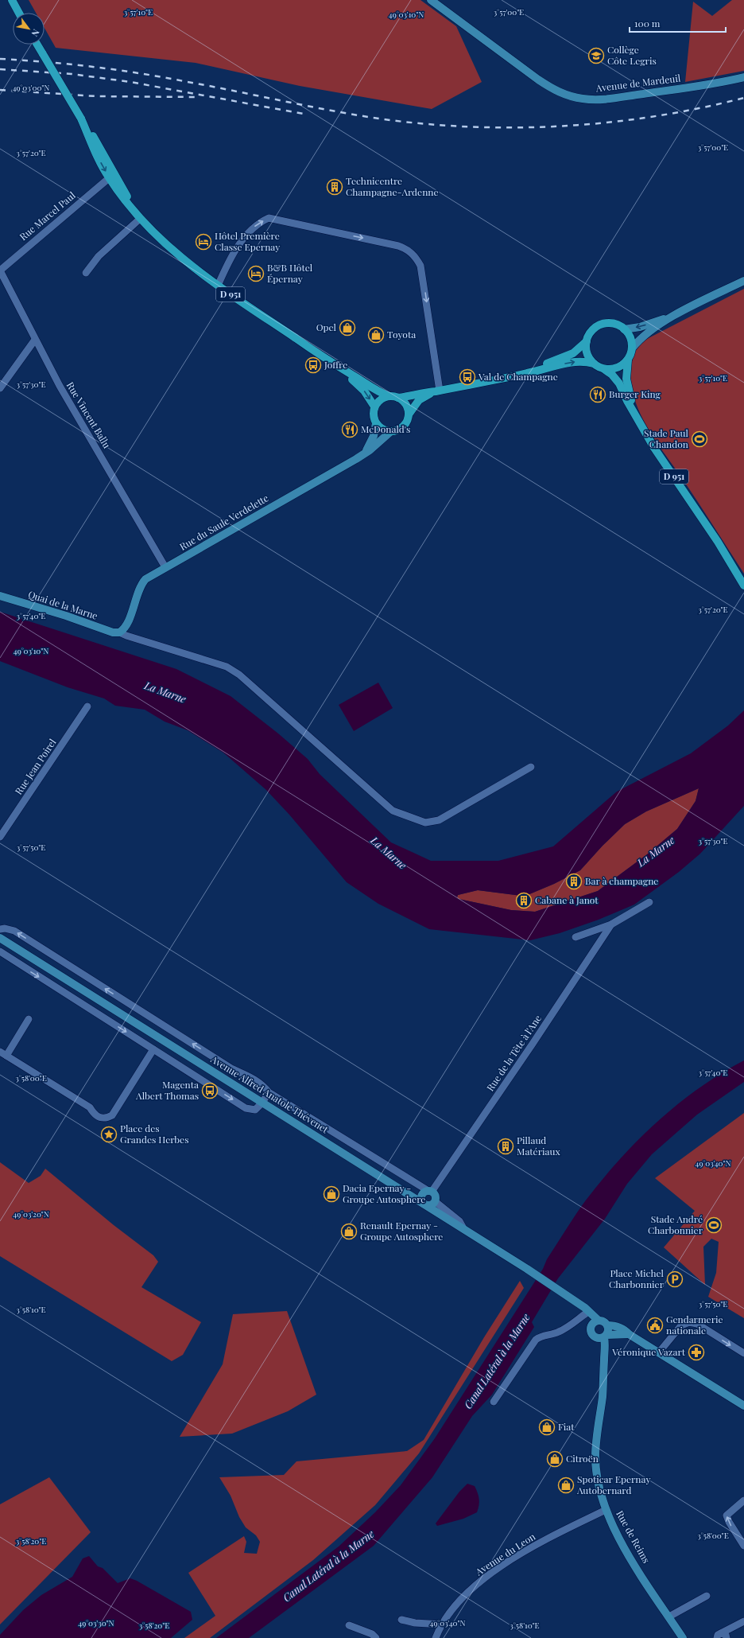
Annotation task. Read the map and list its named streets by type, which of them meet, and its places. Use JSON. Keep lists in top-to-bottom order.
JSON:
{
  "streets": {
    "main road": [
      "Avenue de Mardeuil",
      "D 951",
      "Rue du Saule Verdelette",
      "Quai de la Marne",
      "Avenue Alfred Anatole Thévenet",
      "Rue de Reims"
    ],
    "street": [
      "Rue Marcel Paul",
      "Rue Vincent Ballu",
      "Rue Jean Poirel",
      "Rue de la Tête à l'Ane",
      "Avenue du Leon"
    ]
  },
  "crossings": [
    ["Rue Marcel Paul", "D 951"],
    ["Rue Marcel Paul", "Rue Vincent Ballu"],
    ["D 951", "Rue du Saule Verdelette"],
    ["Rue Vincent Ballu", "Rue du Saule Verdelette"],
    ["Rue du Saule Verdelette", "Quai de la Marne"],
    ["Rue de la Tête à l'Ane", "Avenue Alfred Anatole Thévenet"],
    ["Avenue Alfred Anatole Thévenet", "Rue de Reims"],
    ["Rue de Reims", "Avenue du Leon"]
  ],
  "water": ["La Marne", "Canal Latéral à la Marne"],
  "places": {
    "school or university": ["Collège Côte Legris"],
    "building": [
      "Technicentre Champagne-Ardenne",
      "Bar à champagne",
      "Cabane à Janot",
      "Pillaud Matériaux"
    ],
    "hotel": ["Hôtel Première Classe Epernay", "B&B Hôtel Épernay"],
    "shop": [
      "Opel",
      "Toyota",
      "Dacia Epernay - Groupe Autosphere",
      "Renault Epernay - Groupe Autosphere",
      "Fiat",
      "Citroën",
      "Spoticar Epernay Autobernard"
    ],
    "bus stop": ["Joffre", "Val de Champagne", "Magenta Albert Thomas"],
    "restaurant": ["Burger King", "McDonald's"],
    "sports": ["Stade Paul Chandon", "Stade André Charbonnier"],
    "place": ["Place des Grandes Herbes"],
    "parking": ["Place Michel Charbonnier"],
    "public building": ["Gendarmerie nationale"],
    "pharmacy": ["Véronique Vazart"]
  },
  "scale_bar": "100 m",
  "north": "bottom right",
  "coordinates": [
    "3°57'10\"E",
    "3°57'00\"E",
    "49°03'10\"N",
    "49°03'00\"N",
    "3°57'20\"E",
    "3°57'30\"E",
    "3°57'40\"E",
    "3°57'50\"E",
    "3°58'00\"E",
    "49°03'40\"N",
    "49°03'20\"N",
    "3°58'10\"E",
    "3°58'20\"E",
    "49°03'30\"N"
  ]
}
